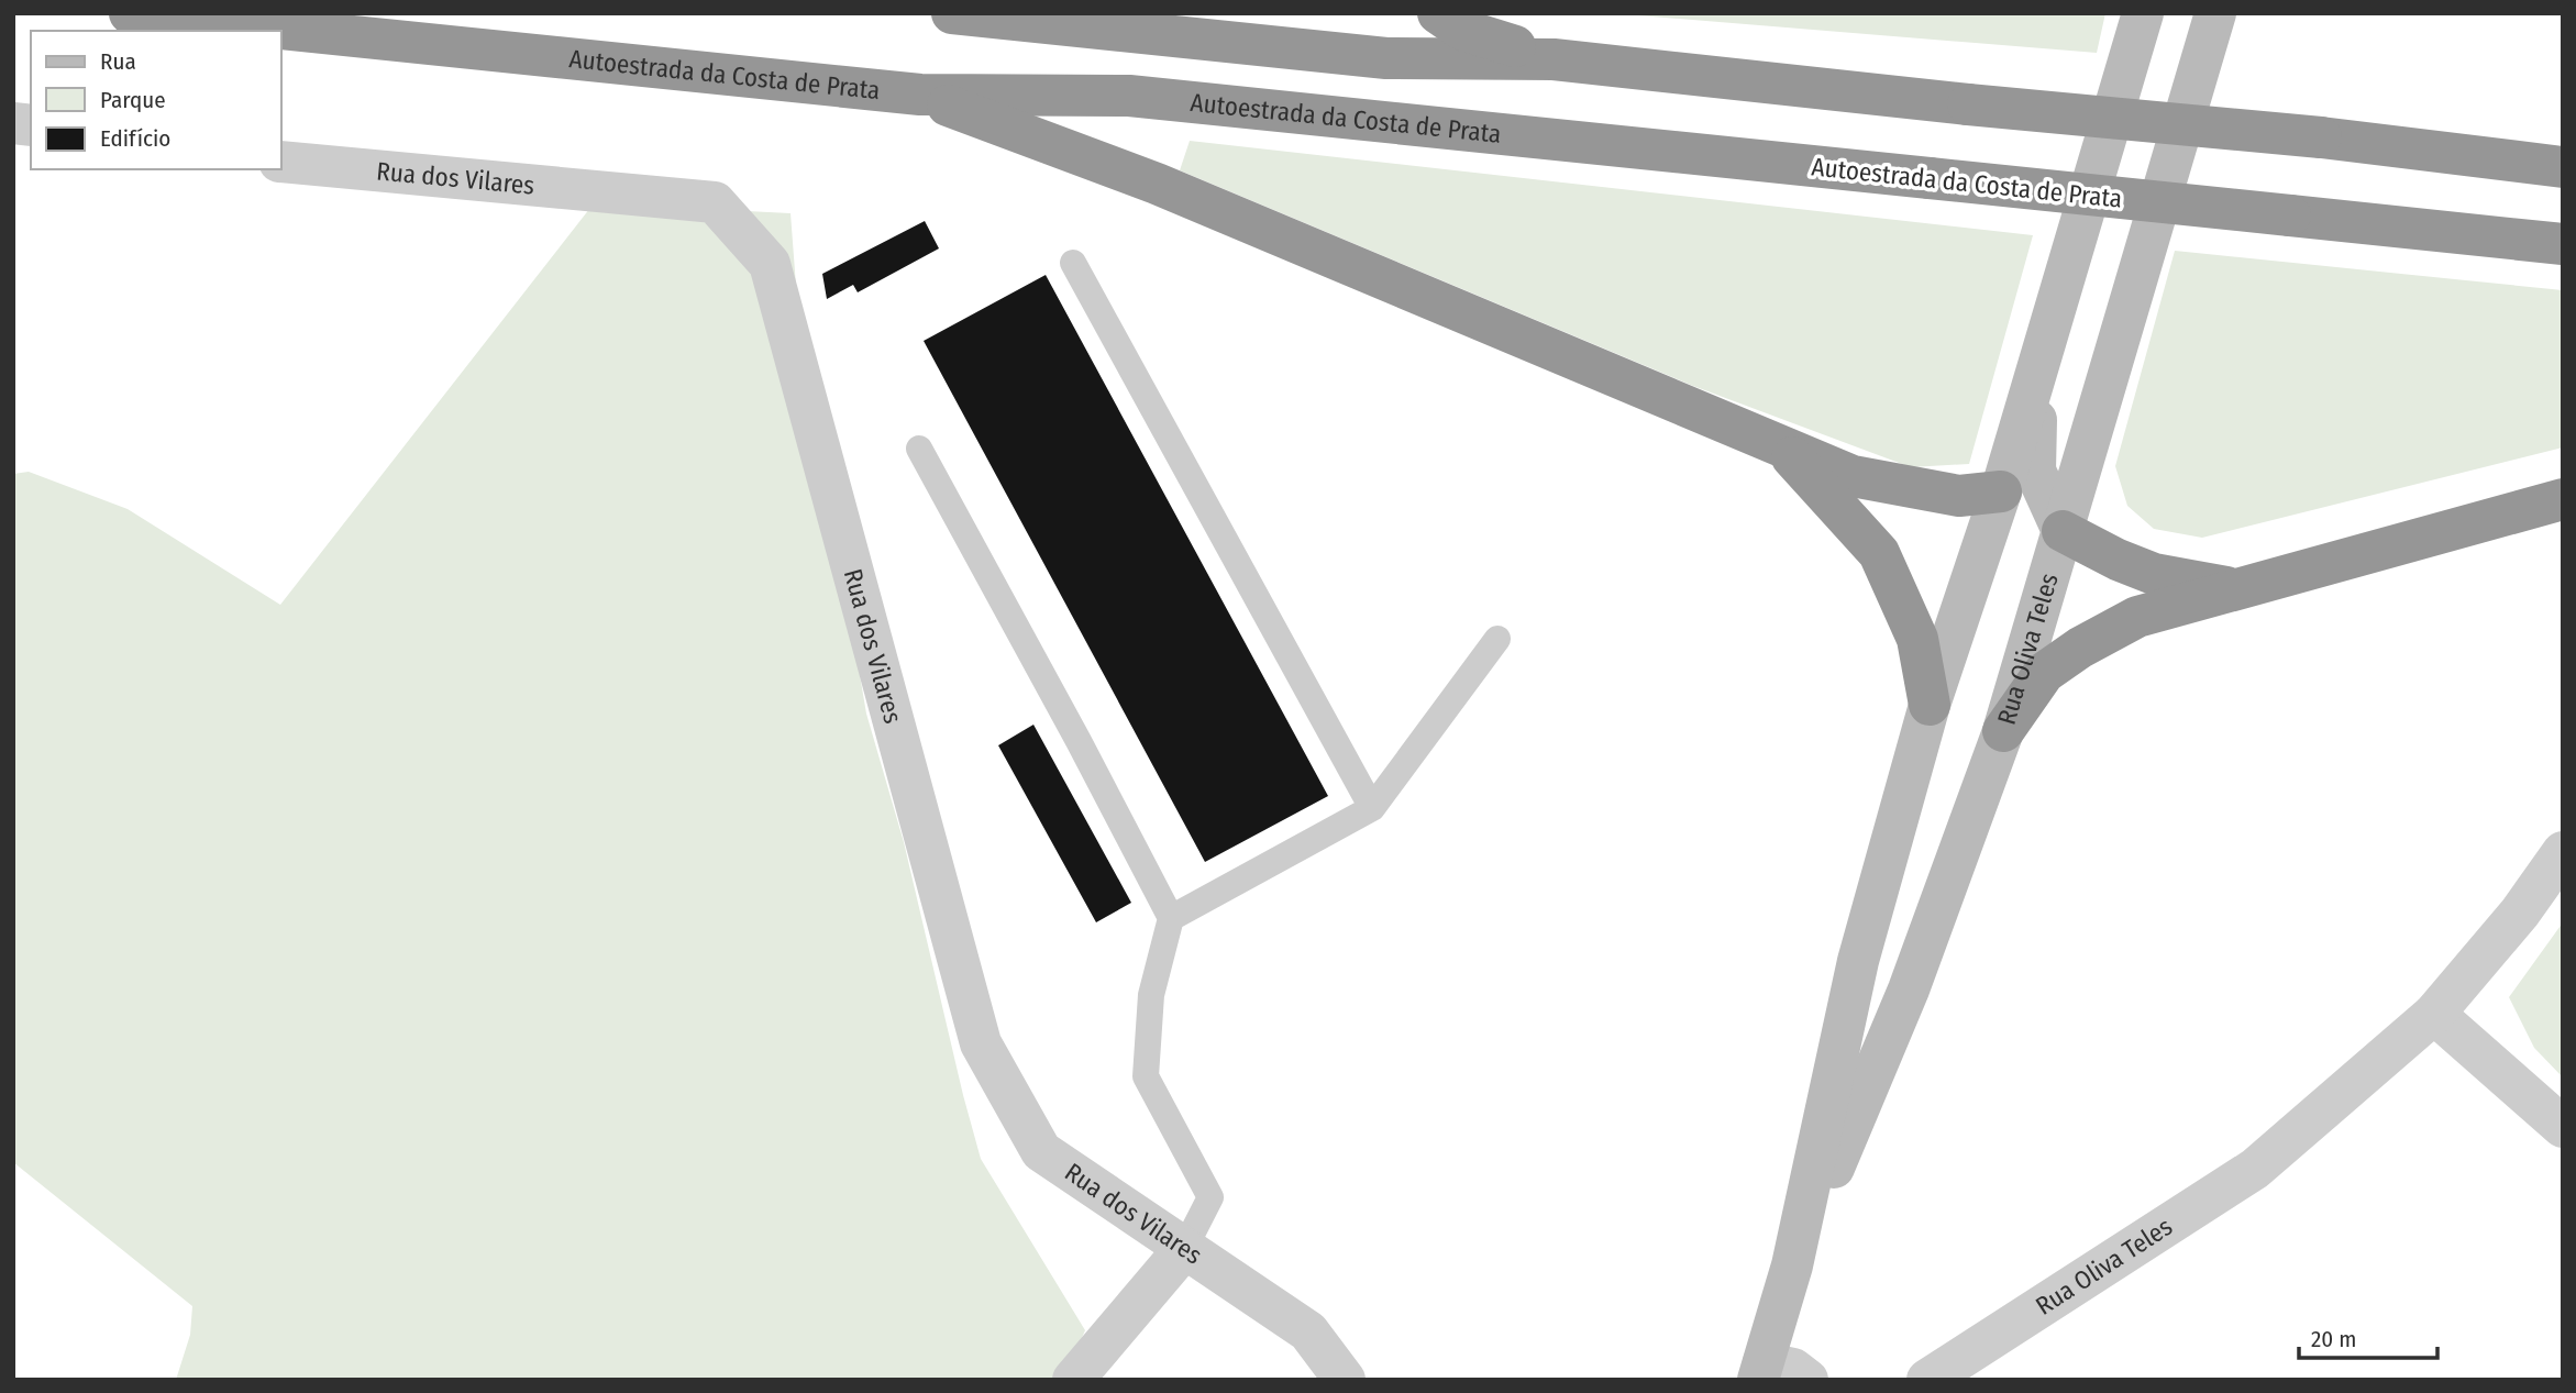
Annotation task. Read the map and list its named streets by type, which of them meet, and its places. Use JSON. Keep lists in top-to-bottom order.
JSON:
{
  "streets": {
    "highway": ["Autoestrada da Costa de Prata"],
    "main road": ["Rua Oliva Teles"],
    "street": ["Rua dos Vilares"]
  },
  "legend": ["Rua", "Parque", "Edifício"],
  "scale_bar": "20 m"
}
